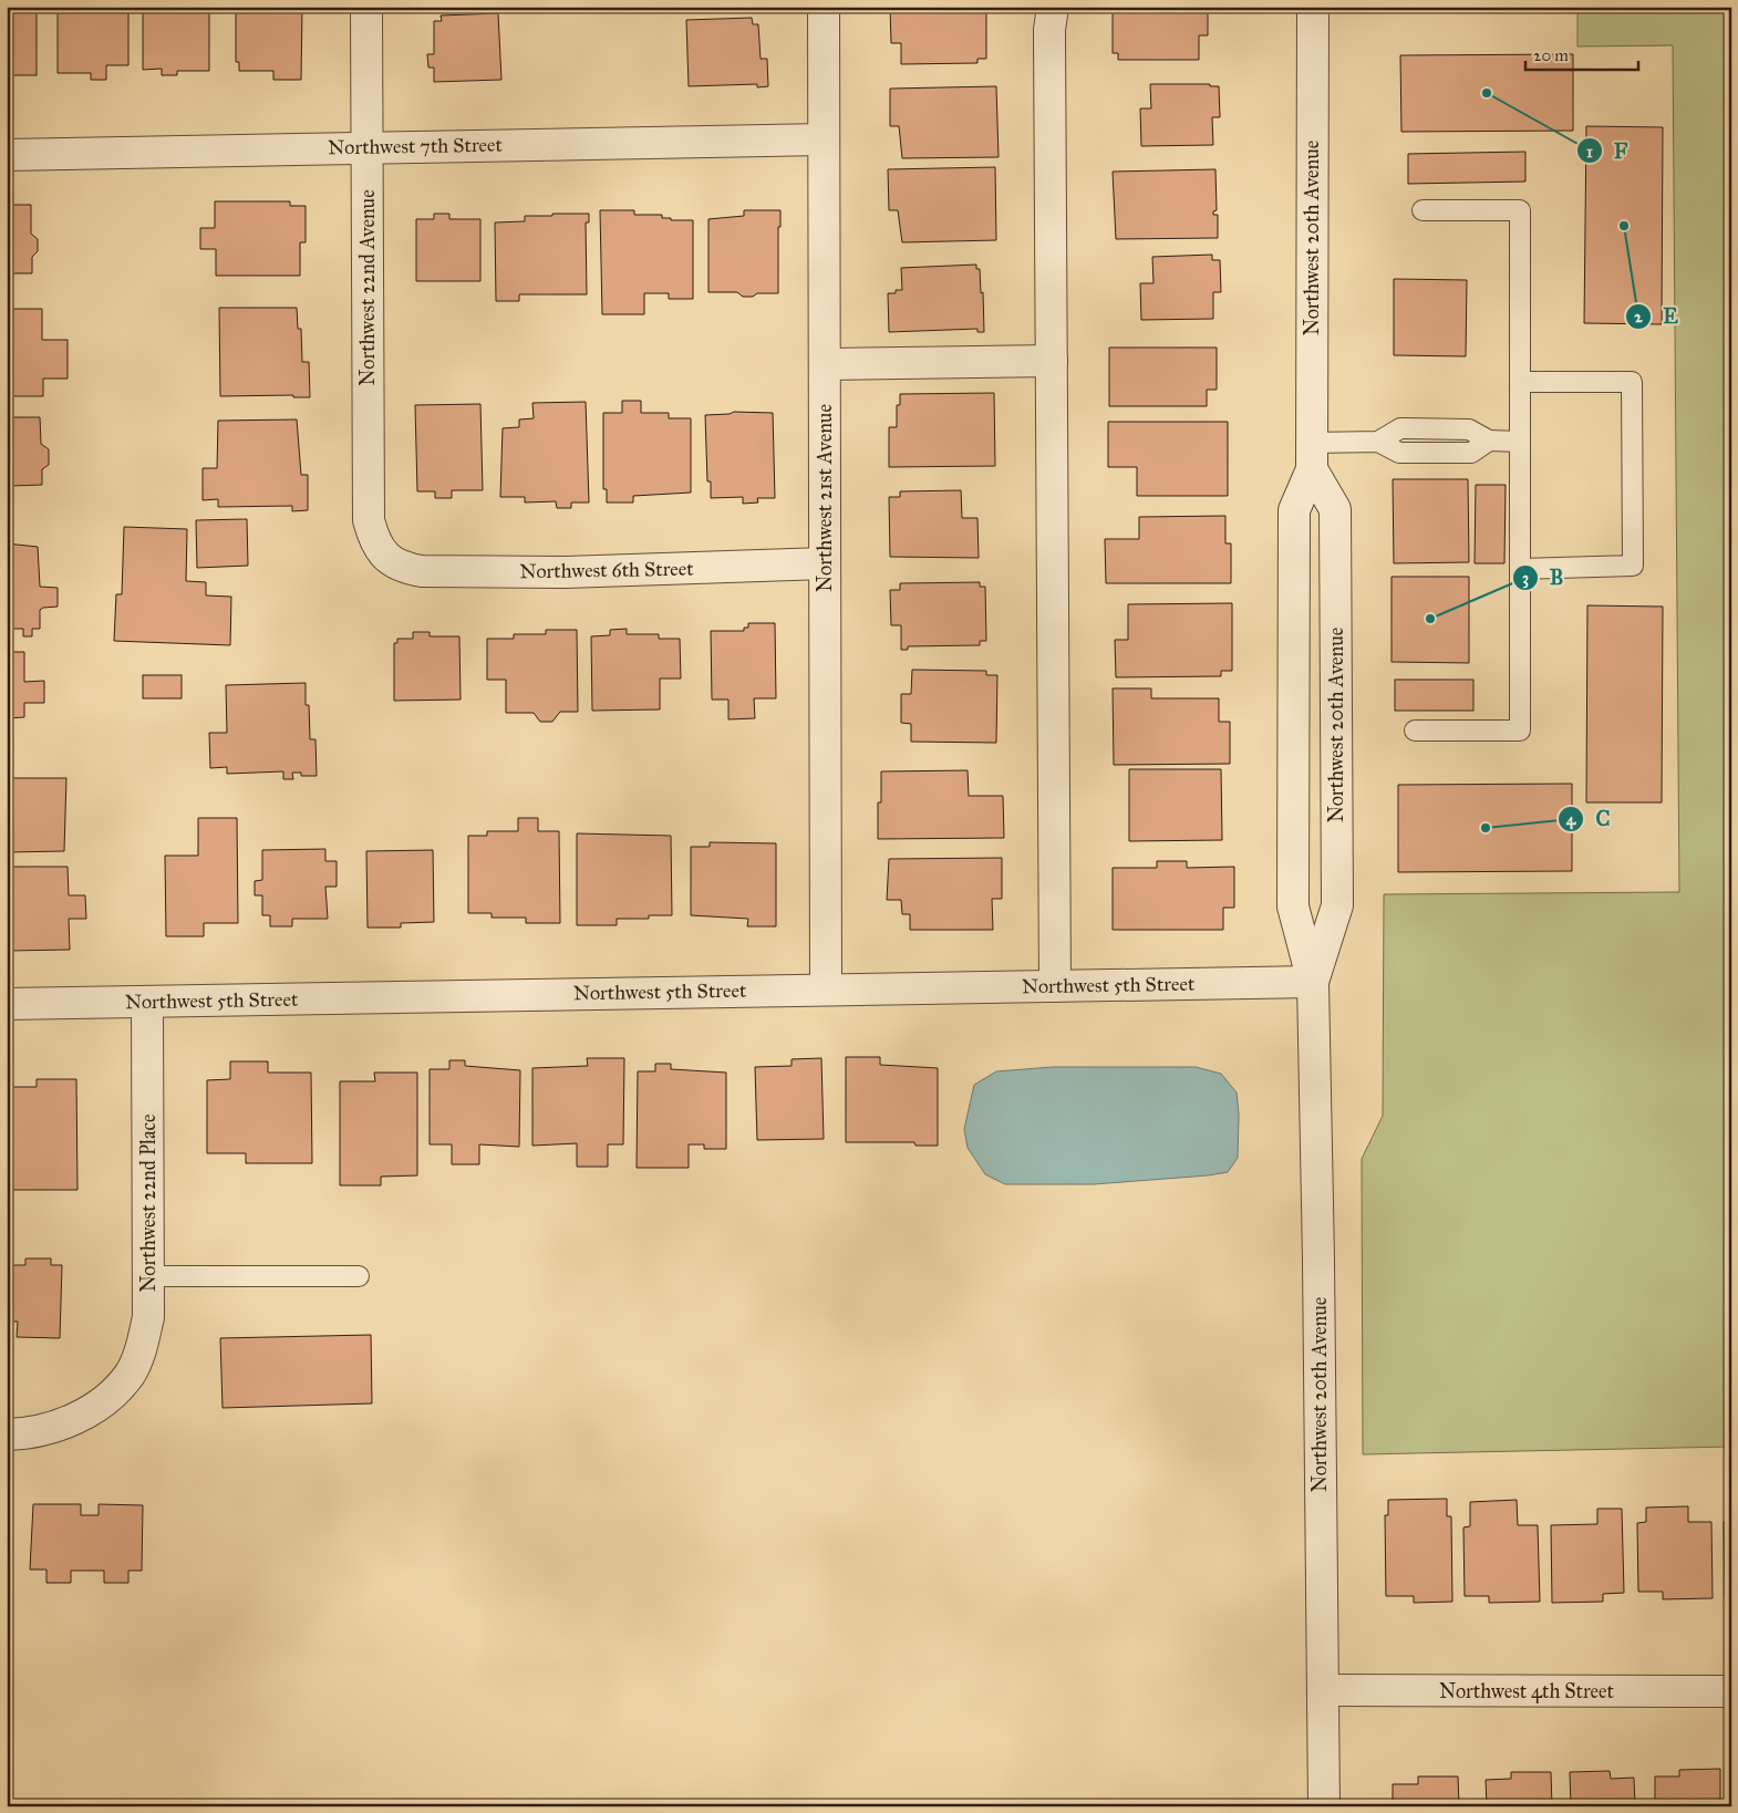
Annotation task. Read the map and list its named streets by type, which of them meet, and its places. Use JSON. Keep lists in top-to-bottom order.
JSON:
{
  "streets": {
    "street": [
      "Northwest 7th Street",
      "Northwest 20th Avenue",
      "Northwest 22nd Avenue",
      "Northwest 21st Avenue",
      "Northwest 6th Street",
      "Northwest 5th Street",
      "Northwest 22nd Place",
      "Northwest 4th Street"
    ]
  },
  "crossings": [
    ["Northwest 7th Street", "Northwest 22nd Avenue"],
    ["Northwest 7th Street", "Northwest 21st Avenue"],
    ["Northwest 20th Avenue", "Northwest 5th Street"],
    ["Northwest 20th Avenue", "Northwest 4th Street"],
    ["Northwest 22nd Avenue", "Northwest 6th Street"],
    ["Northwest 21st Avenue", "Northwest 6th Street"],
    ["Northwest 21st Avenue", "Northwest 5th Street"],
    ["Northwest 5th Street", "Northwest 22nd Place"]
  ],
  "places": [
    "F",
    "E",
    "B",
    "C"
  ],
  "scale_bar": "20 m"
}
